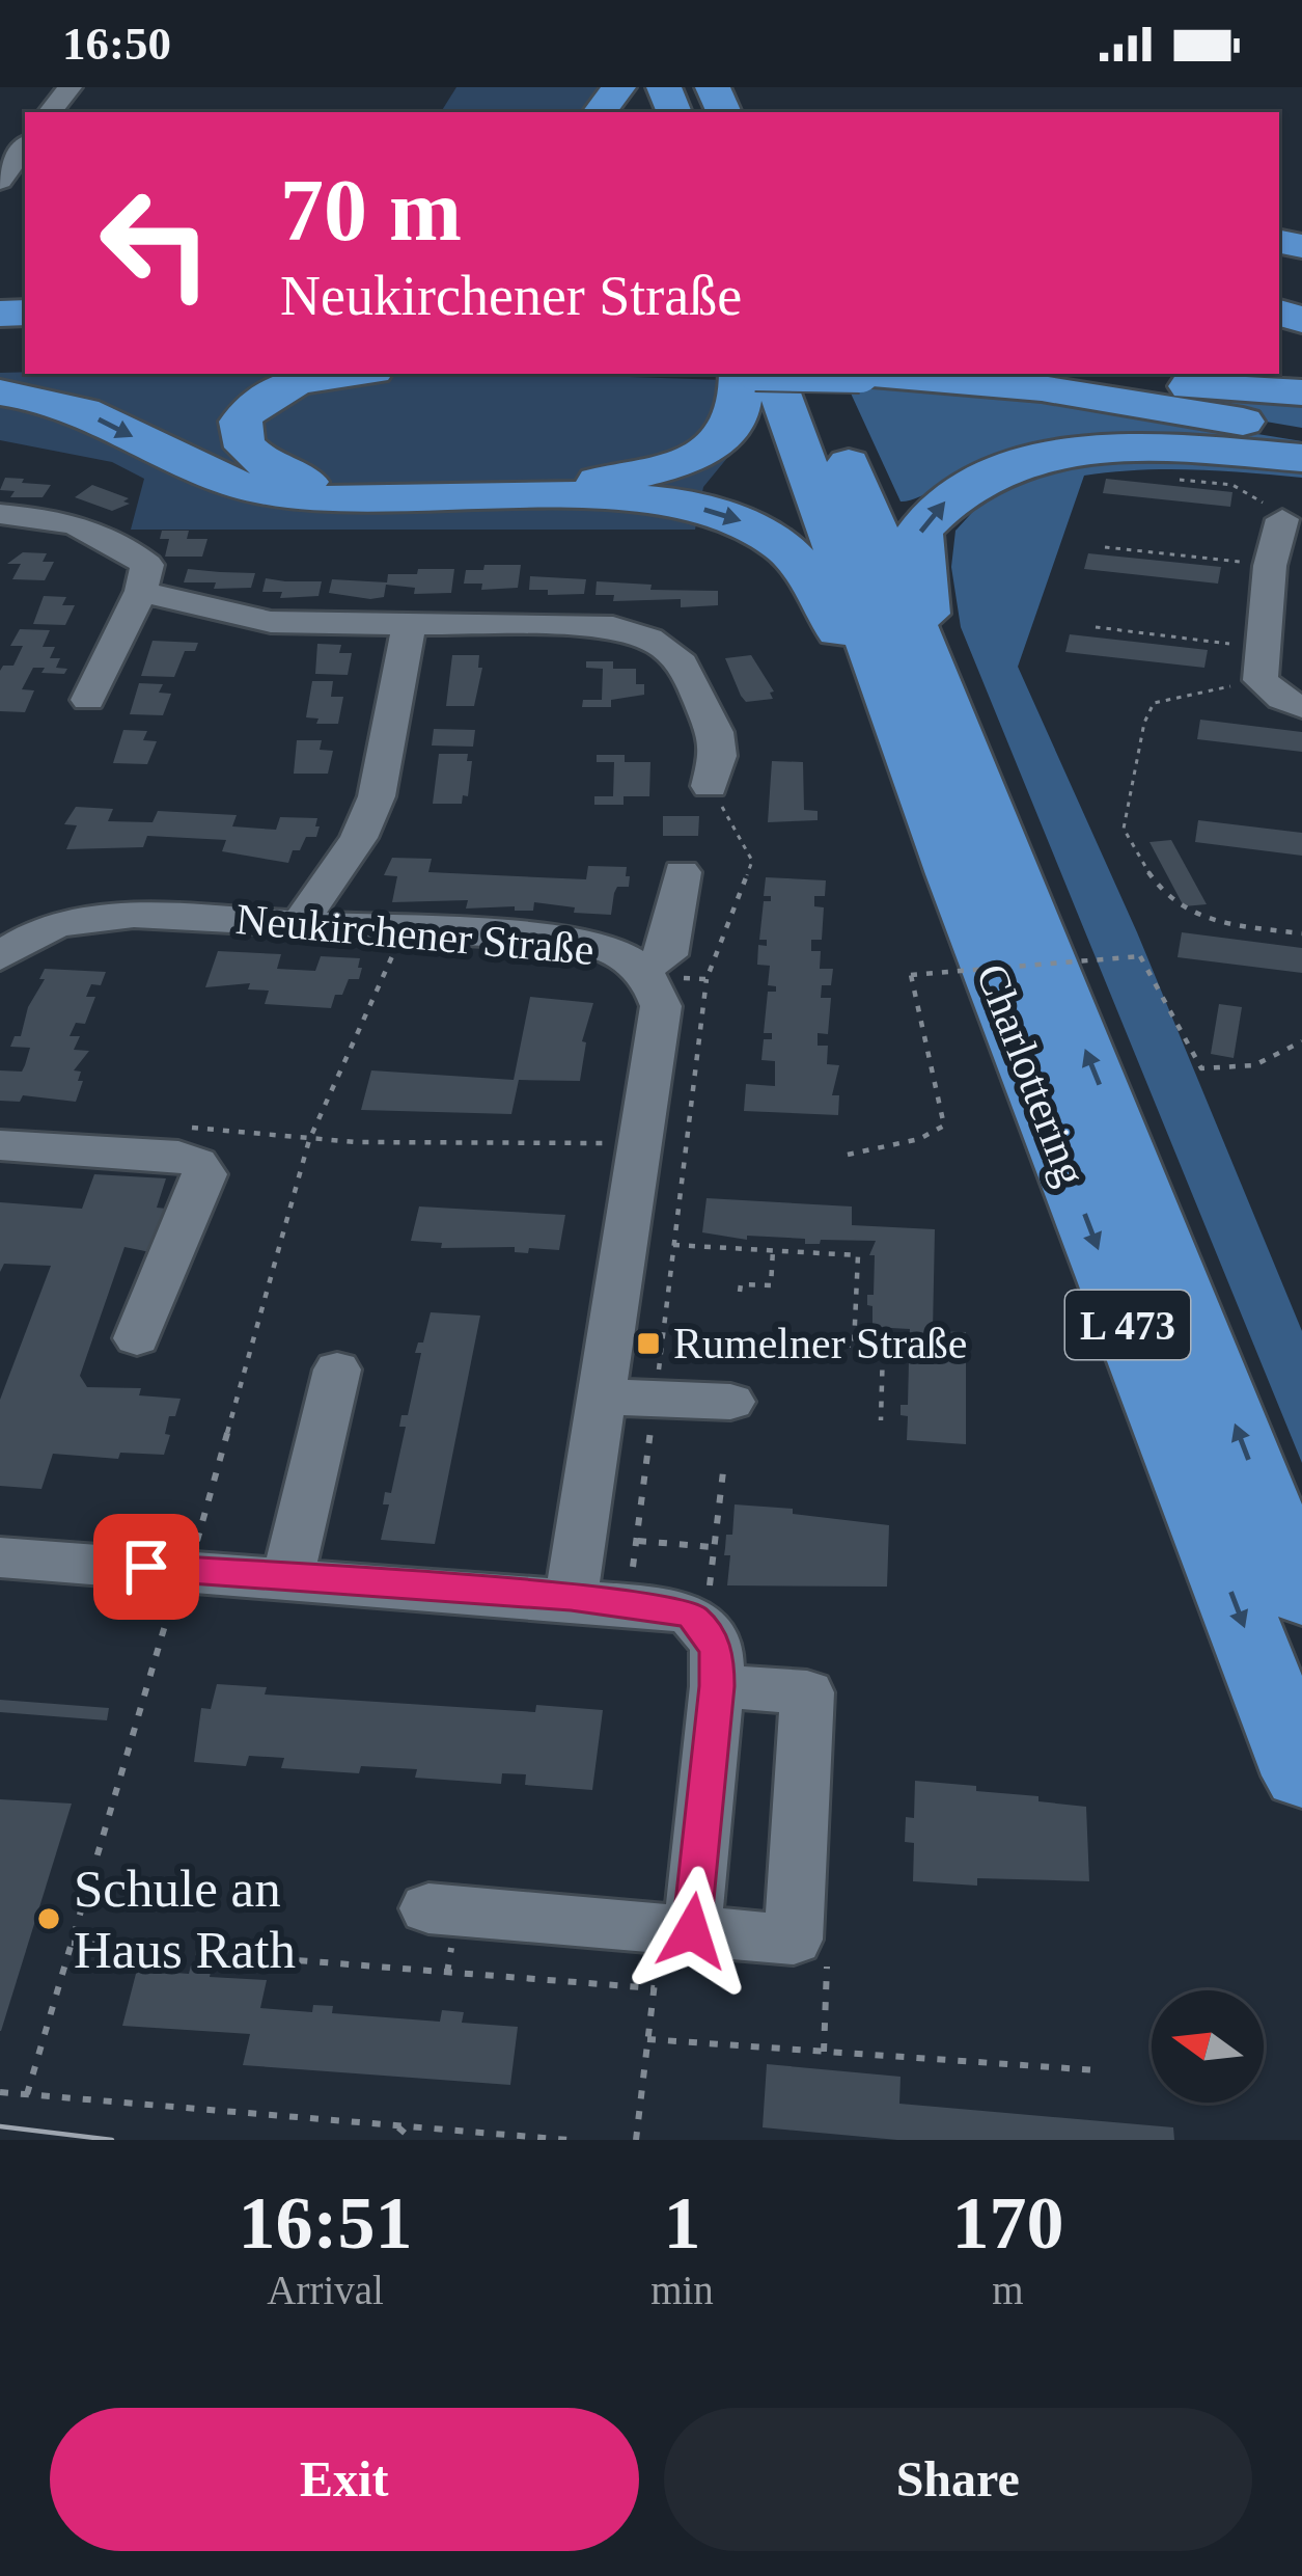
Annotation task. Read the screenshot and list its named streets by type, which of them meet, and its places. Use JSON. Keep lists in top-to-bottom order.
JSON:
{
  "streets": {
    "highway": ["Charlottering", "L 473"],
    "street": ["Neukirchener Straße"]
  },
  "places": {
    "transit": ["Rumelner Straße"],
    "other": ["Schule an Haus Rath"]
  },
  "north": "left",
  "page": {
    "status": "16:50",
    "turn": ["70 m", "Neukirchener Straße"],
    "eta": [
      "16:51",
      "Arrival",
      "1",
      "min",
      "170",
      "m"
    ],
    "buttons": ["Exit", "Share"]
  }
}
